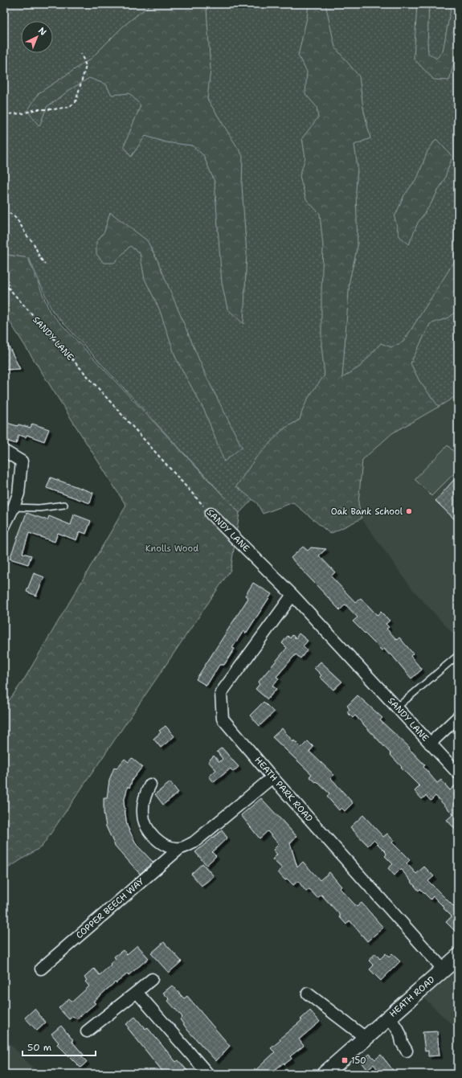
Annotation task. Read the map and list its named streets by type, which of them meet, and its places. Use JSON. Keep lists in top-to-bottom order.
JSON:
{
  "streets": {
    "street": [
      "SANDY LANE",
      "HEATH PARK ROAD",
      "COPPER BEECH WAY",
      "HEATH ROAD"
    ]
  },
  "crossings": [
    ["SANDY LANE", "HEATH PARK ROAD"],
    ["HEATH PARK ROAD", "COPPER BEECH WAY"],
    ["HEATH PARK ROAD", "HEATH ROAD"]
  ],
  "parks": ["Knolls Wood"],
  "places": {
    "other": ["Oak Bank School"],
    "transit": ["150"]
  },
  "scale_bar": "50 m",
  "north": "top right"
}
